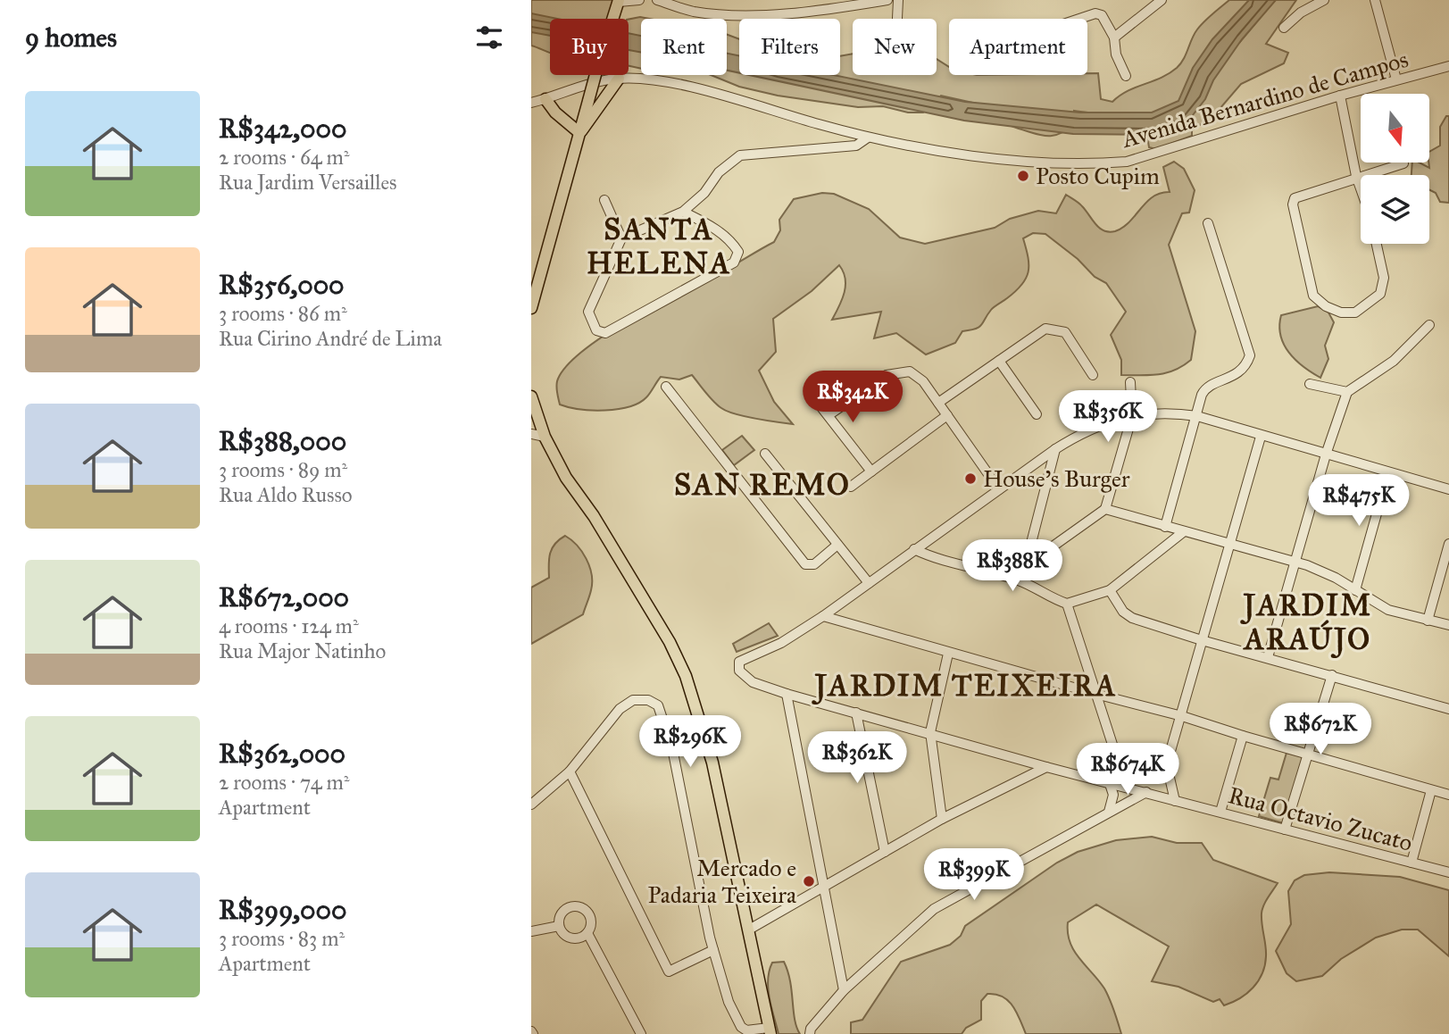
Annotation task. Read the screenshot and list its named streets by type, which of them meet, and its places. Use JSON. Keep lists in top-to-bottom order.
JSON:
{
  "streets": {
    "street": ["Avenida Bernardino de Campos", "Rua Octavio Zucato"]
  },
  "districts": [
    "SANTA HELENA",
    "SAN REMO",
    "JARDIM ARAÚJO",
    "JARDIM TEIXEIRA"
  ],
  "places": ["Posto Cupim", "House's Burger", "Mercado e Padaria Teixeira"],
  "north": "bottom",
  "page": {
    "heading": "9 homes",
    "chip": [
      "Buy",
      "Rent",
      "Filters",
      "New",
      "Apartment"
    ],
    "list": [
      {
        "name": "R$342,000",
        "note": "2 rooms · 64 m² · Rua Jardim Versailles"
      },
      {
        "name": "R$356,000",
        "note": "3 rooms · 86 m² · Rua Cirino André de Lima"
      },
      {
        "name": "R$388,000",
        "note": "3 rooms · 89 m² · Rua Aldo Russo"
      },
      {
        "name": "R$672,000",
        "note": "4 rooms · 124 m² · Rua Major Natinho"
      },
      {
        "name": "R$362,000",
        "note": "2 rooms · 74 m² · Apartment"
      },
      {
        "name": "R$399,000",
        "note": "3 rooms · 83 m² · Apartment"
      }
    ],
    "price": [
      "R$342K",
      "R$356K",
      "R$475K",
      "R$388K",
      "R$672K",
      "R$296K",
      "R$362K",
      "R$674K",
      "R$399K"
    ]
  }
}
